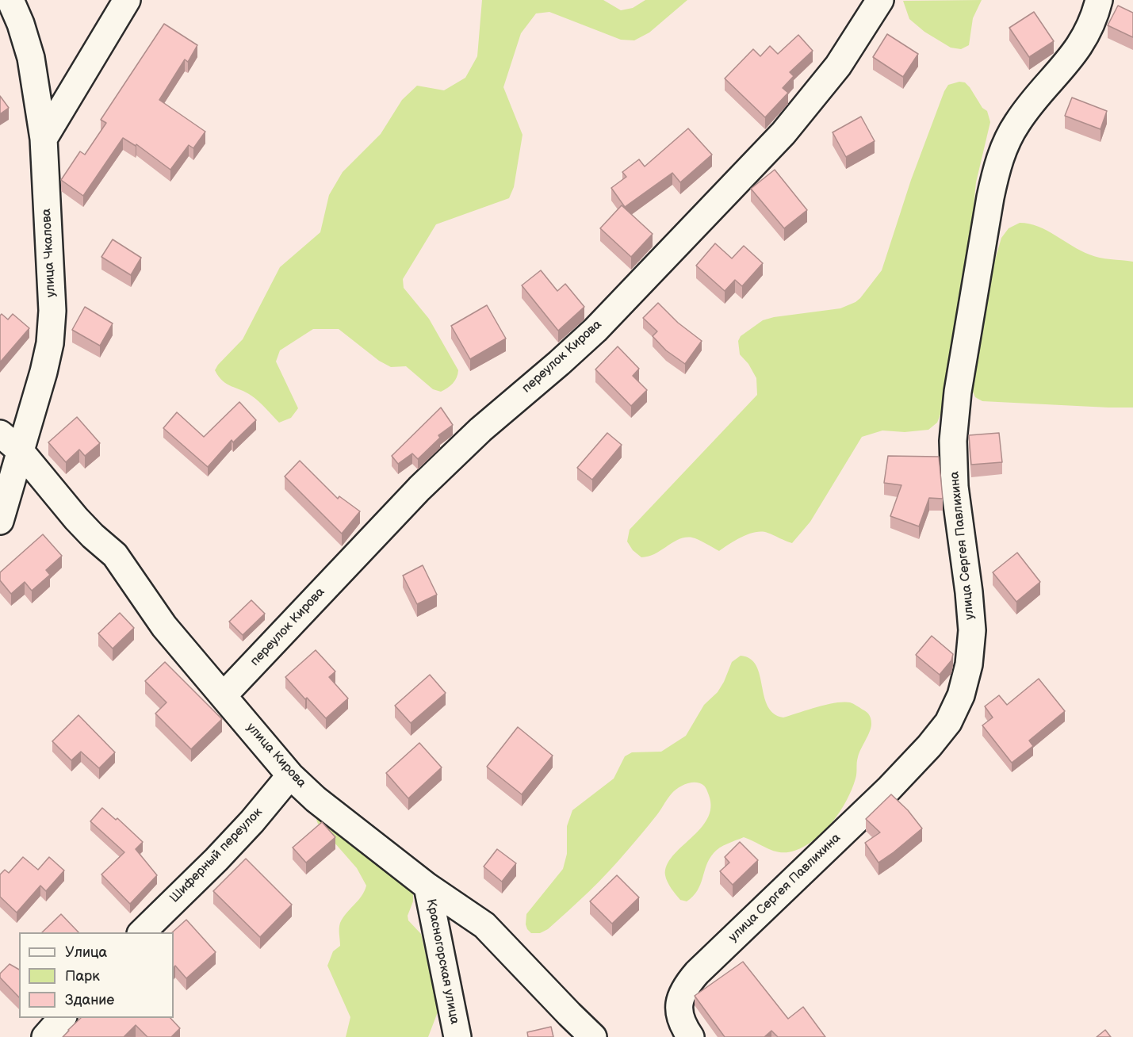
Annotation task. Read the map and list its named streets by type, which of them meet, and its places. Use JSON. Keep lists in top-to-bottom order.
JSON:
{
  "streets": {
    "street": [
      "улица Чкалова",
      "переулок Кирова",
      "улица Сергея Павлихина",
      "улица Кирова",
      "Шиферный переулок",
      "Красногорская улица"
    ]
  },
  "crossings": [
    ["улица Чкалова", "улица Кирова"],
    ["переулок Кирова", "улица Кирова"],
    ["улица Кирова", "Шиферный переулок"],
    ["улица Кирова", "Красногорская улица"]
  ],
  "legend": ["Улица", "Парк", "Здание"]
}
